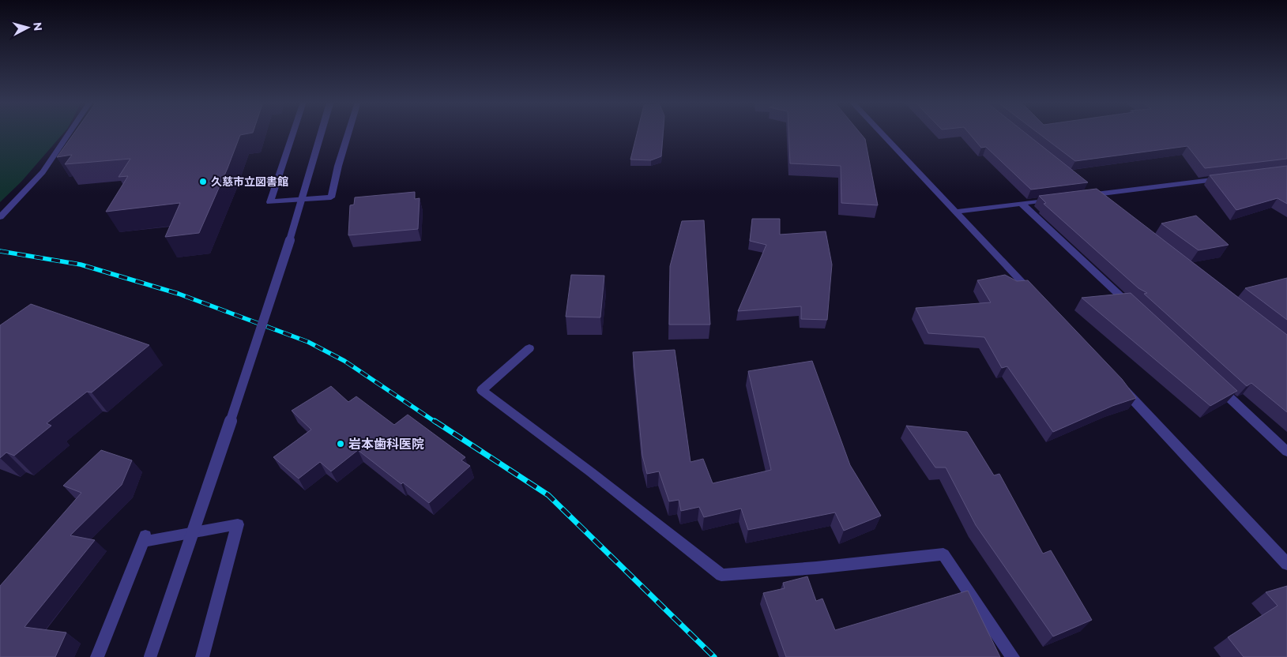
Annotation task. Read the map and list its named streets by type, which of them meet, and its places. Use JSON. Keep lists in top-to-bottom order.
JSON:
{
  "places": ["久慈市立図書館", "岩本歯科医院"],
  "north": "right"
}
